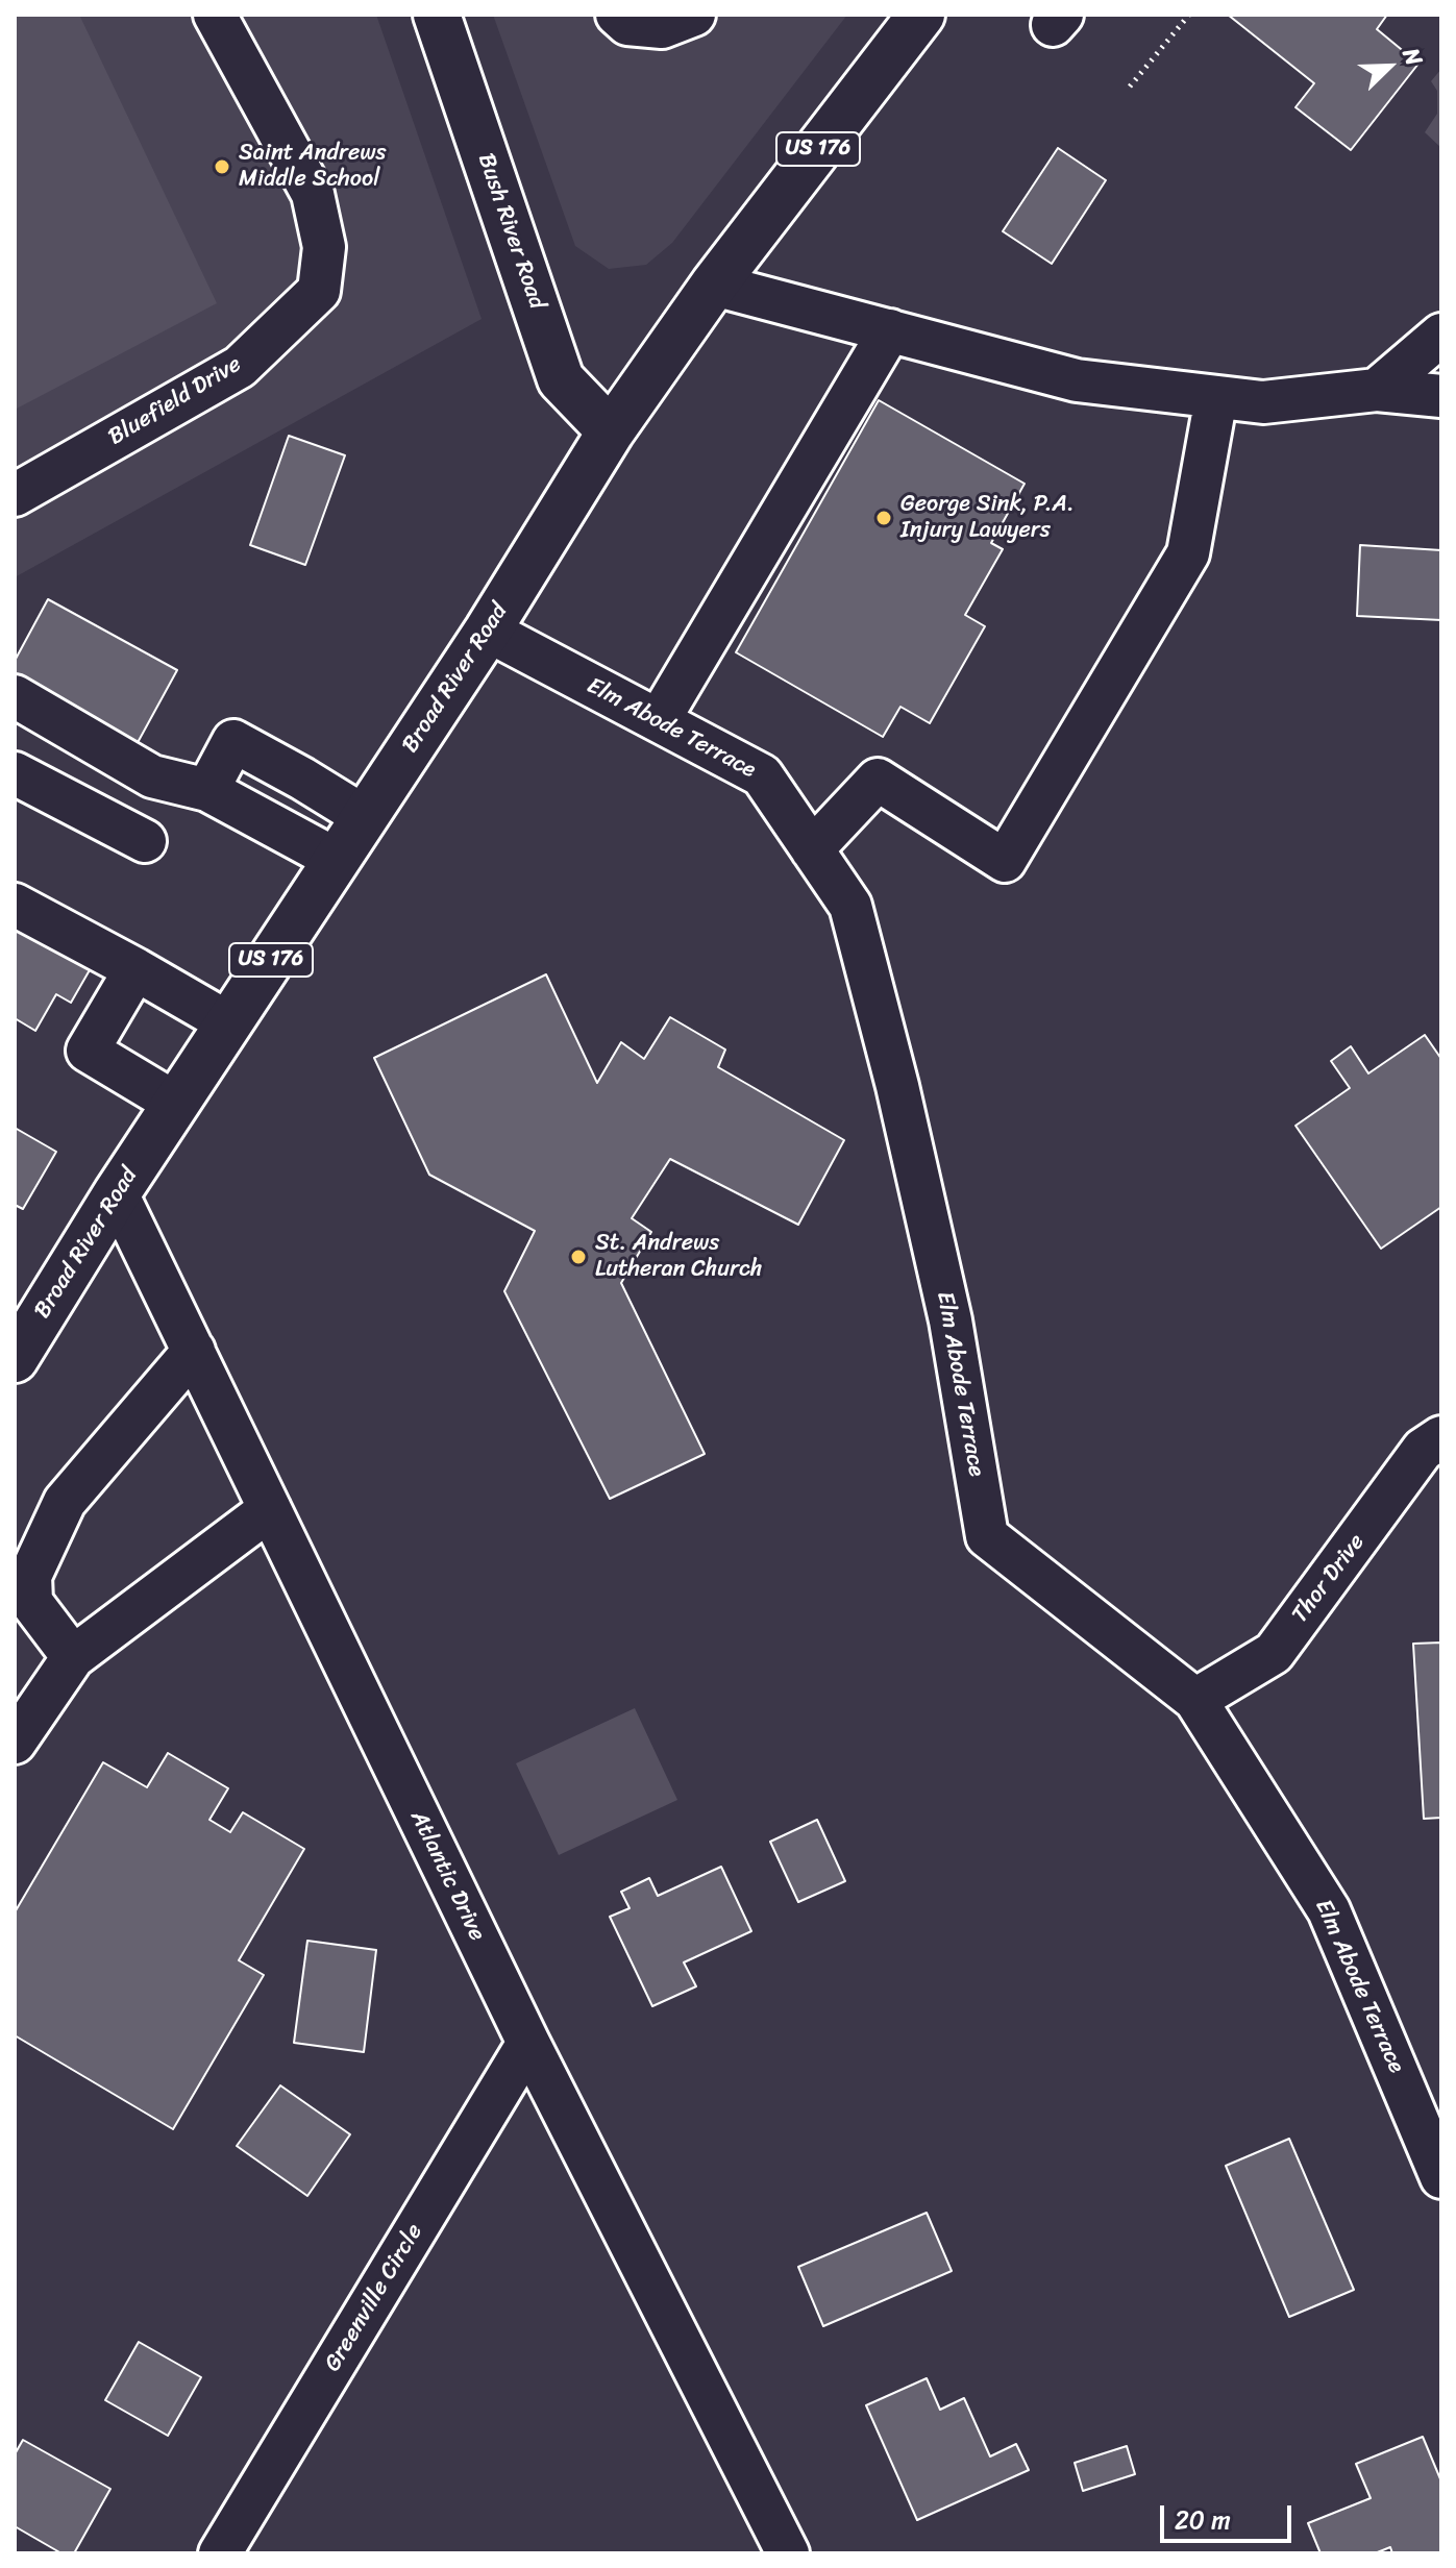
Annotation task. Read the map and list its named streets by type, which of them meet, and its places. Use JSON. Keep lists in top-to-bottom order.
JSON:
{
  "streets": {
    "main road": ["US 176", "Bush River Road", "Broad River Road"],
    "street": [
      "Bluefield Drive",
      "Elm Abode Terrace",
      "Thor Drive",
      "Atlantic Drive",
      "Greenville Circle"
    ]
  },
  "crossings": [
    ["Bush River Road", "Broad River Road"],
    ["Broad River Road", "Elm Abode Terrace"],
    ["Broad River Road", "Atlantic Drive"],
    ["Elm Abode Terrace", "Thor Drive"],
    ["Atlantic Drive", "Greenville Circle"]
  ],
  "places": ["Saint Andrews Middle School", "George Sink, P.A. Injury Lawyers", "St. Andrews Lutheran Church"],
  "scale_bar": "20 m",
  "north": "top right"
}
